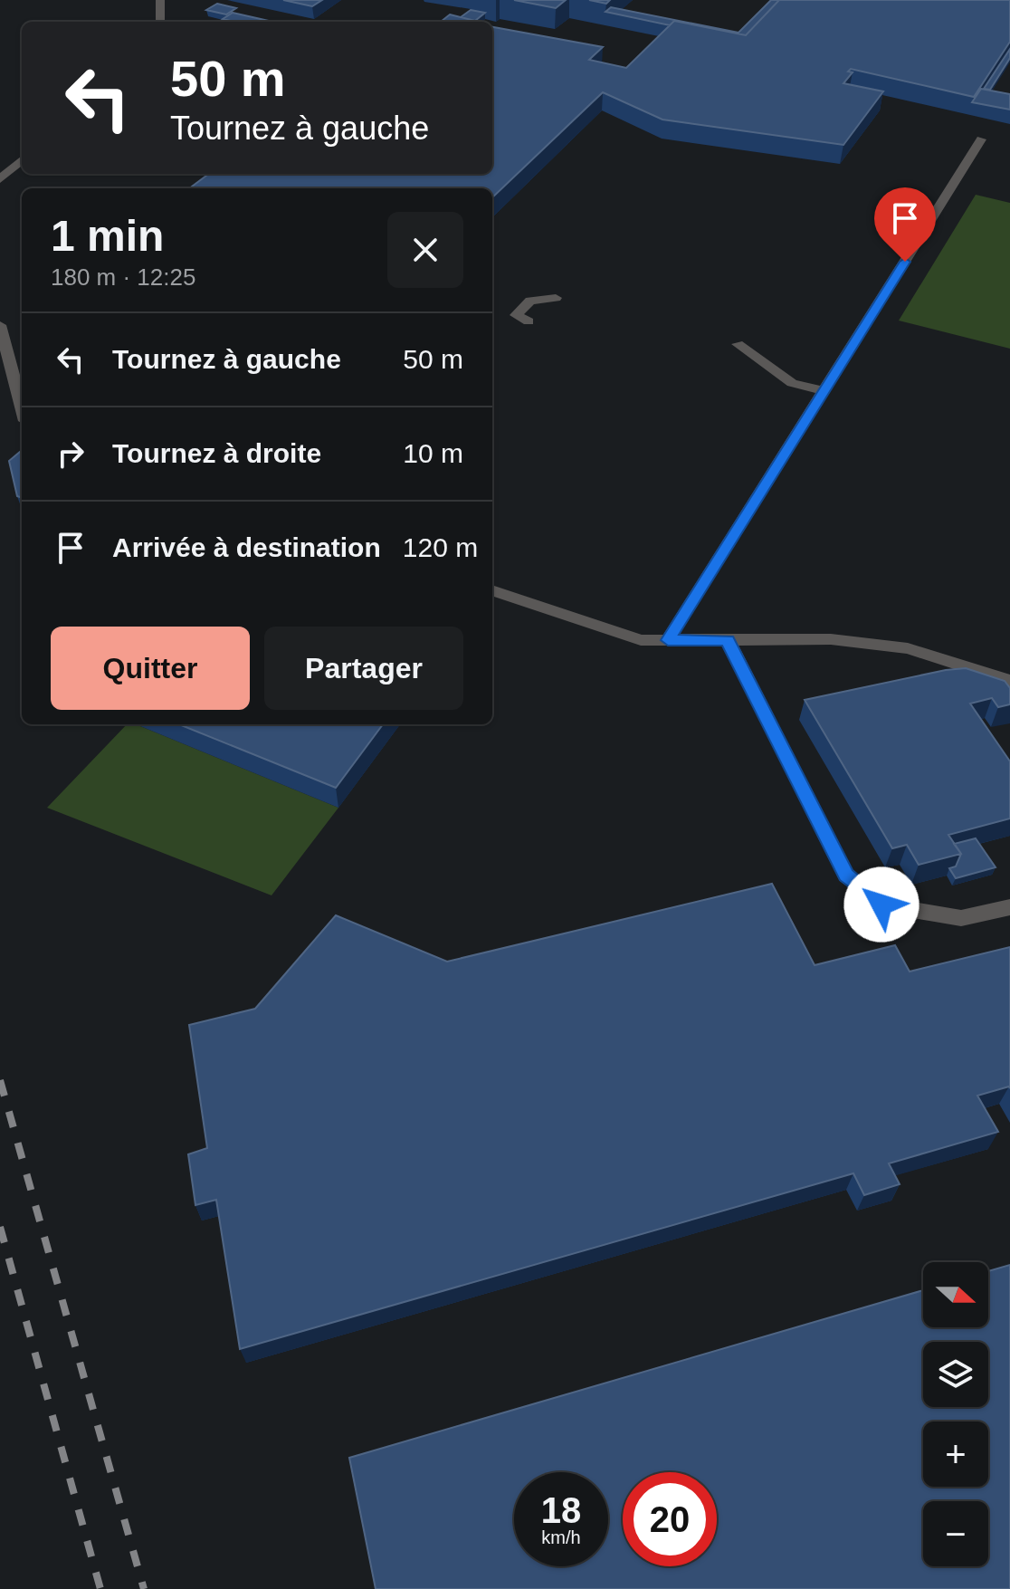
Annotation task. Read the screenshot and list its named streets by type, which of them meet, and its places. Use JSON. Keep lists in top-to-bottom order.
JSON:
{
  "north": "right",
  "page": {
    "turn": ["50 m", "Tournez à gauche"],
    "heading": ["1 min", "180 m · 12:25"],
    "list": [
      {
        "name": "Tournez à gauche",
        "value": "50 m"
      },
      {
        "name": "Tournez à droite",
        "value": "10 m"
      },
      {
        "name": "Arrivée à destination",
        "value": "120 m"
      }
    ],
    "buttons": ["Quitter", "Partager"],
    "map_buttons": ["+", "−"],
    "speed": "18 km/h",
    "limit": "20"
  }
}
